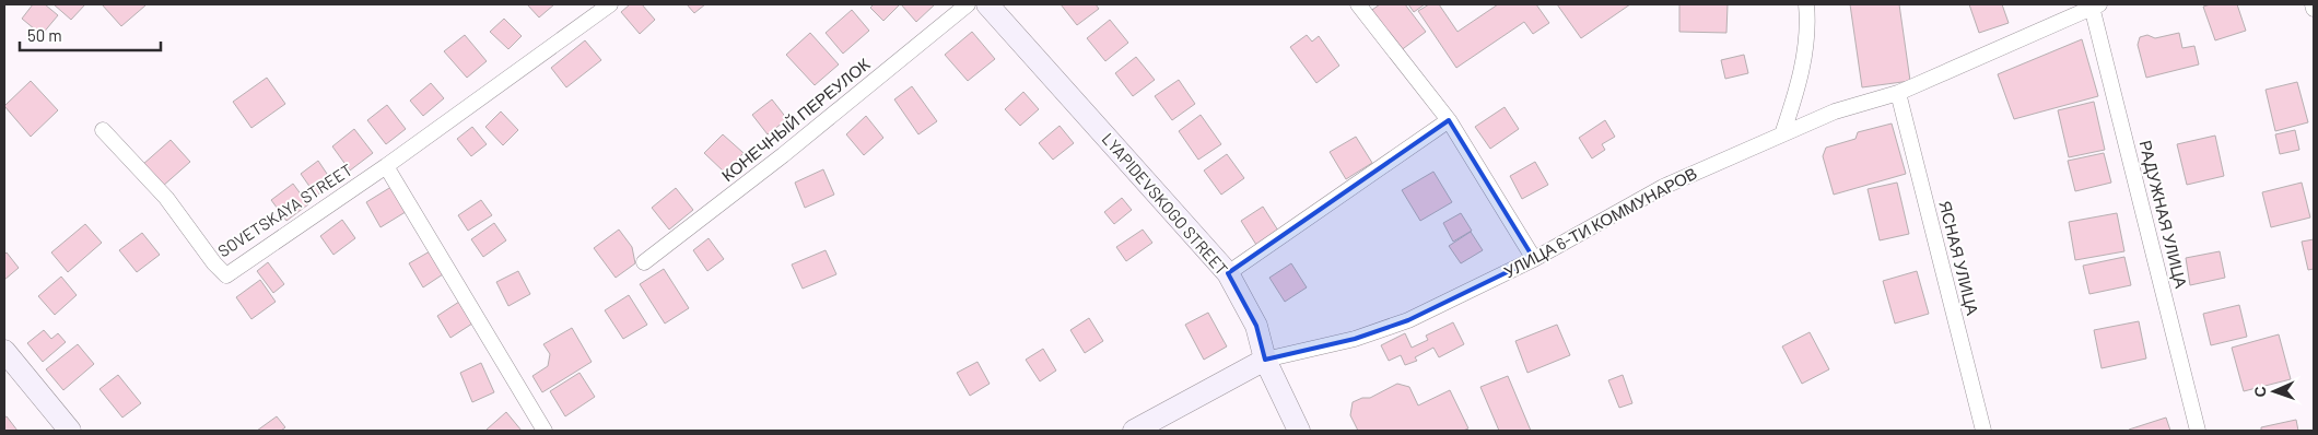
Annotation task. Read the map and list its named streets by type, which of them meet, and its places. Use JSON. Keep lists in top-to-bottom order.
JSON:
{
  "streets": {
    "main road": ["LYAPIDEVSKOGO STREET", "УЛИЦА 6-ТИ КОММУНАРОВ"],
    "street": [
      "КОНЕЧНЫЙ ПЕРЕУЛОК",
      "SOVETSKAYA STREET",
      "РАДУЖНАЯ УЛИЦА",
      "ЯСНАЯ УЛИЦА"
    ]
  },
  "crossings": [
    ["LYAPIDEVSKOGO STREET", "УЛИЦА 6-ТИ КОММУНАРОВ"],
    ["РАДУЖНАЯ УЛИЦА", "УЛИЦА 6-ТИ КОММУНАРОВ"],
    ["УЛИЦА 6-ТИ КОММУНАРОВ", "ЯСНАЯ УЛИЦА"]
  ],
  "scale_bar": "50 m",
  "north": "left"
}
